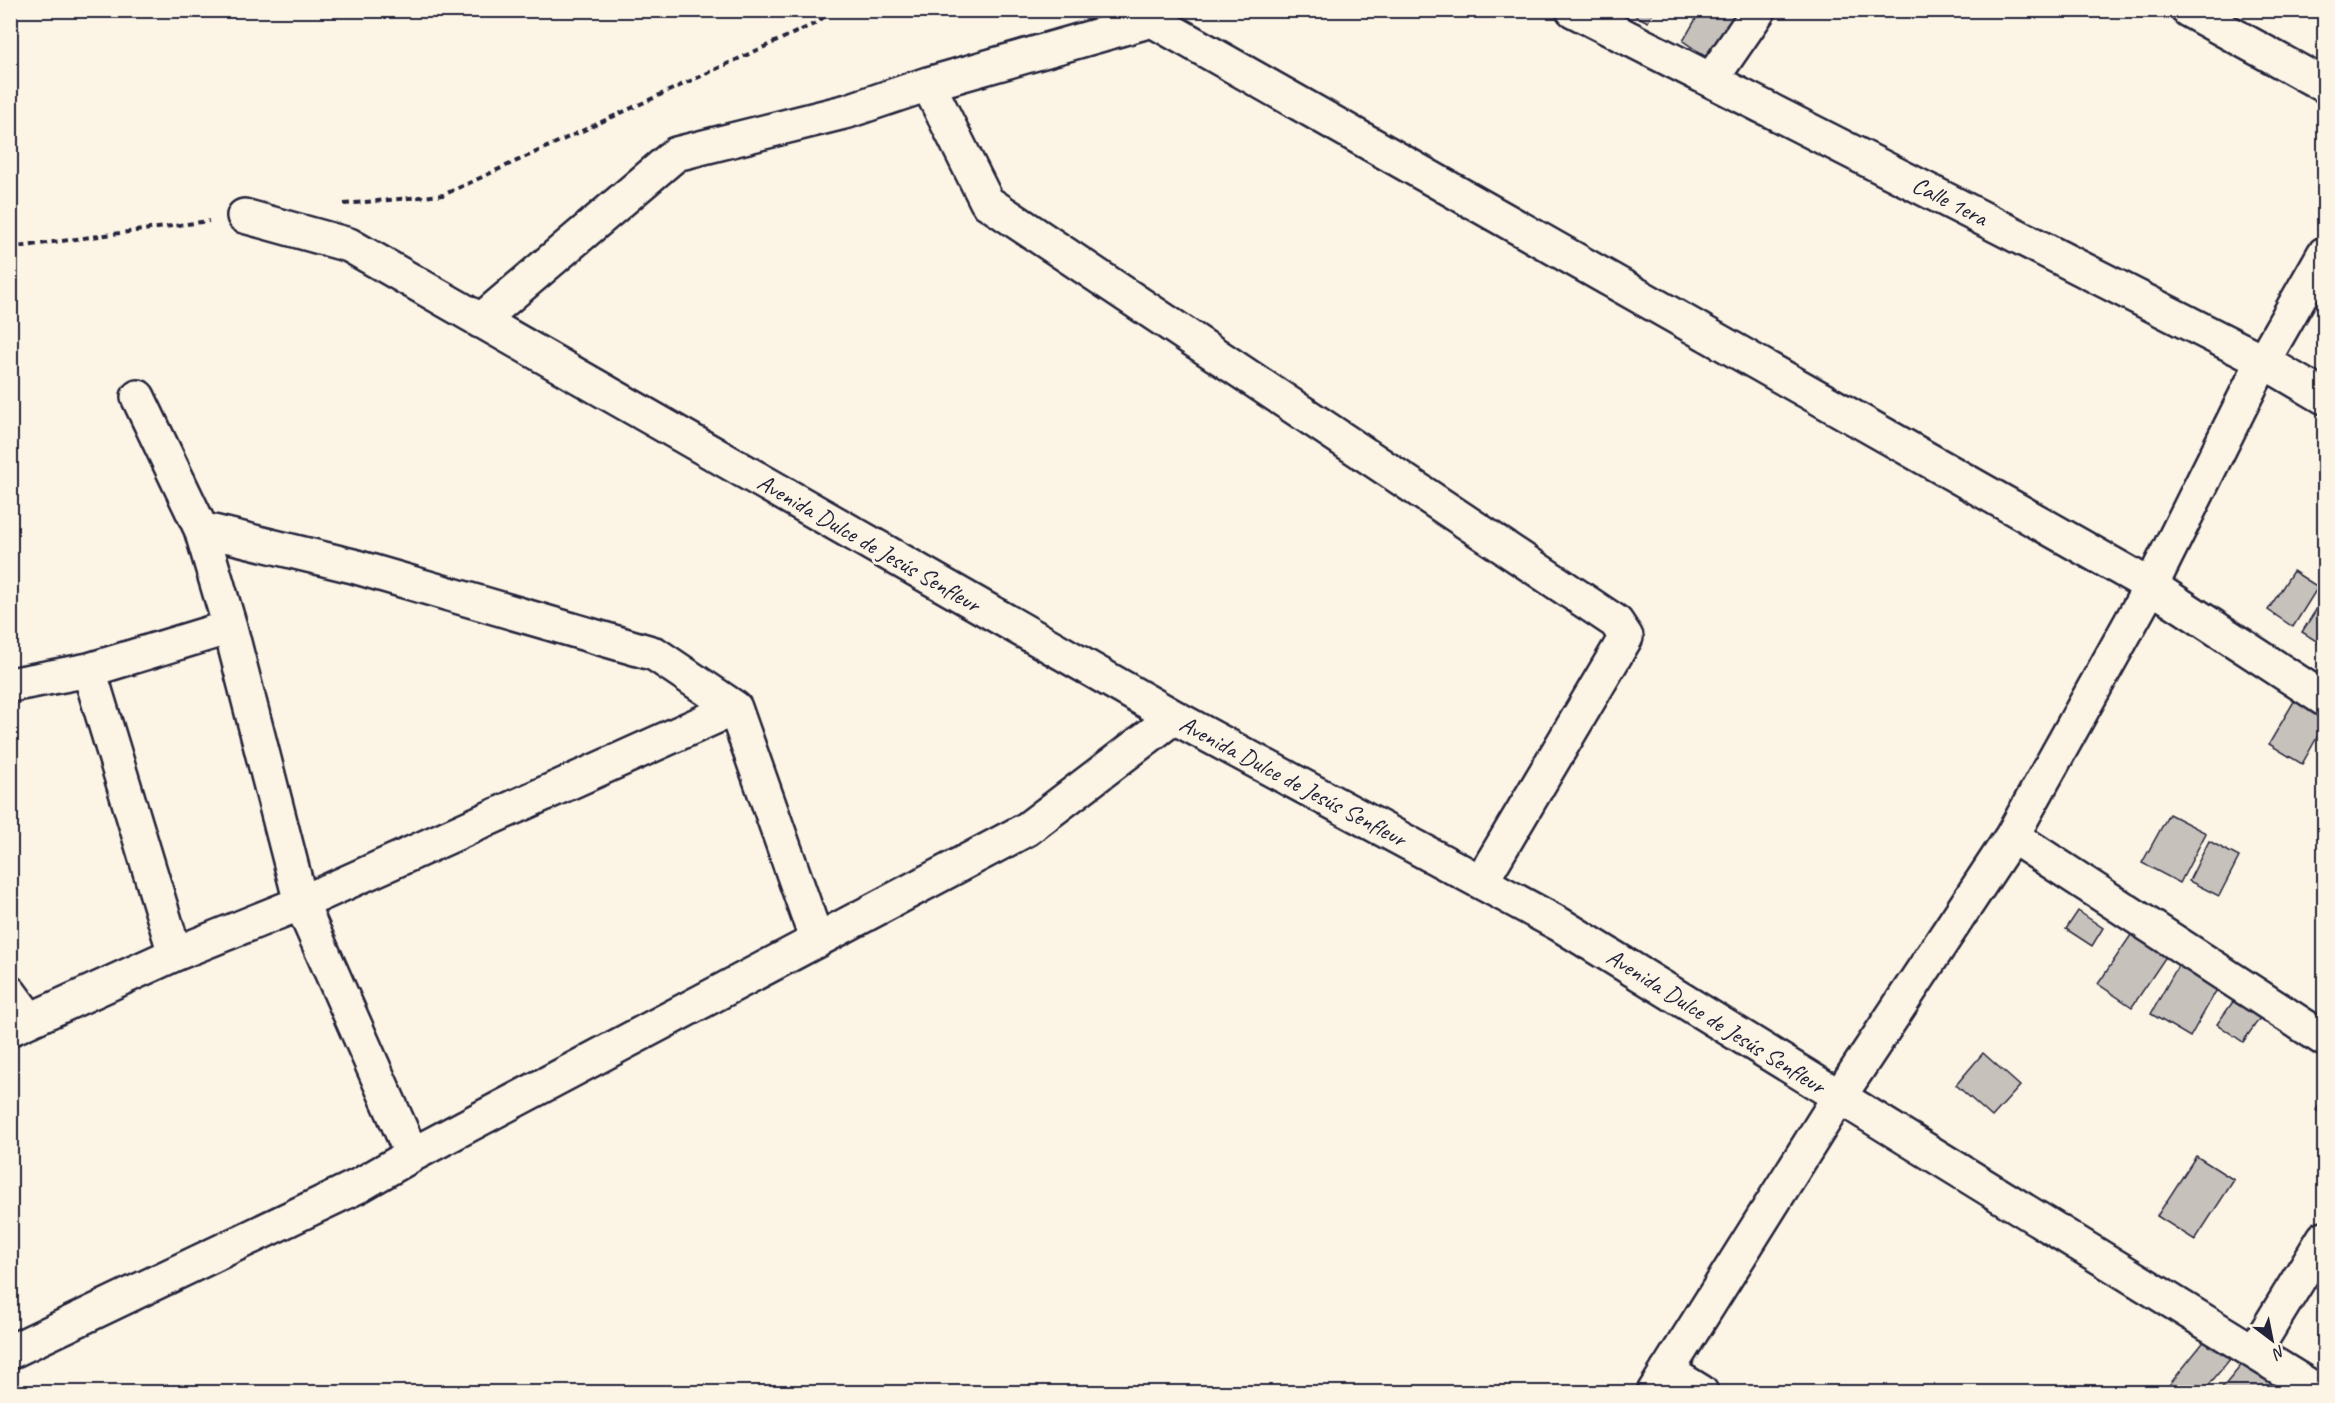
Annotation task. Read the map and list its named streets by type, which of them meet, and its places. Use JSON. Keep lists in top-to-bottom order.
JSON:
{
  "streets": {
    "street": ["Calle 1era", "Avenida Dulce de Jesús Senfleur"]
  },
  "north": "bottom right"
}
